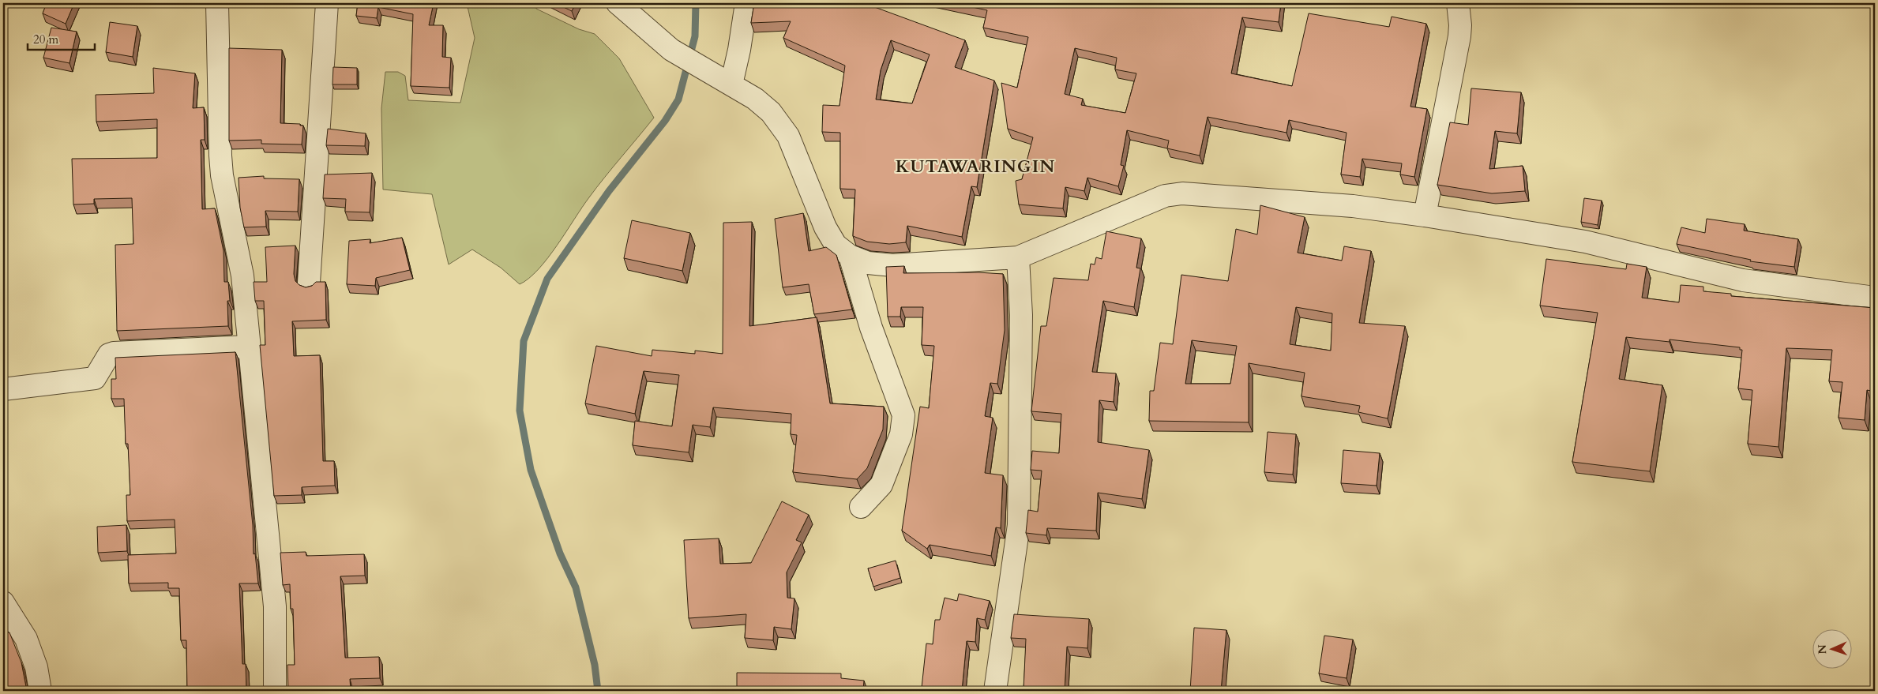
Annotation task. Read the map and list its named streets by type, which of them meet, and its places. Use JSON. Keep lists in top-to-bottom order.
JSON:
{
  "districts": ["KUTAWARINGIN"],
  "scale_bar": "20 m",
  "north": "left"
}
